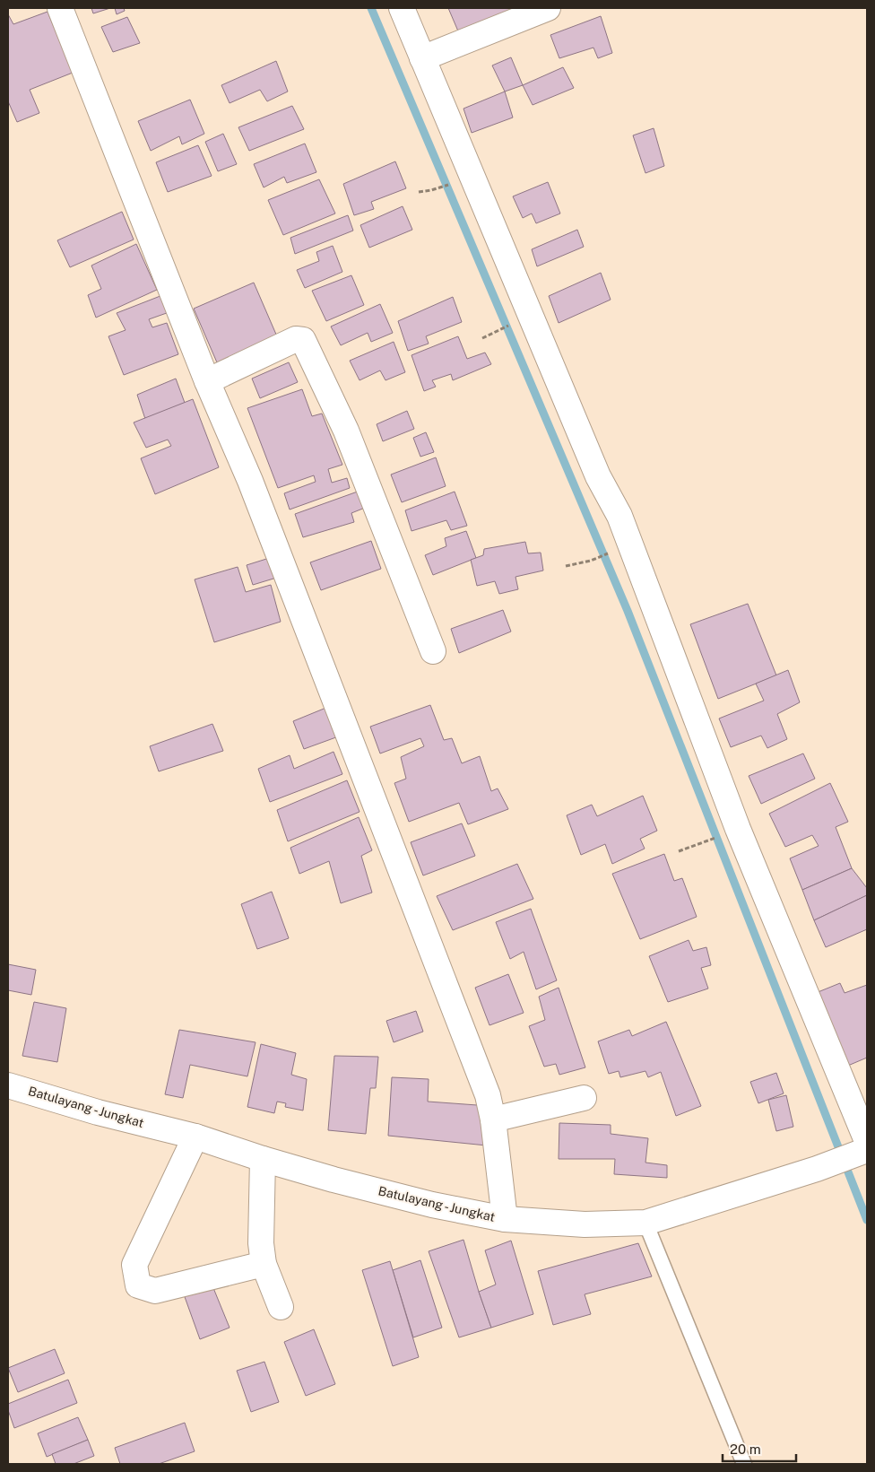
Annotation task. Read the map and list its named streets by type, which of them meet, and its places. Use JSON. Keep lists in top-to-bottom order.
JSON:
{
  "streets": {
    "main road": ["Batulayang - Jungkat"]
  },
  "scale_bar": "20 m"
}
